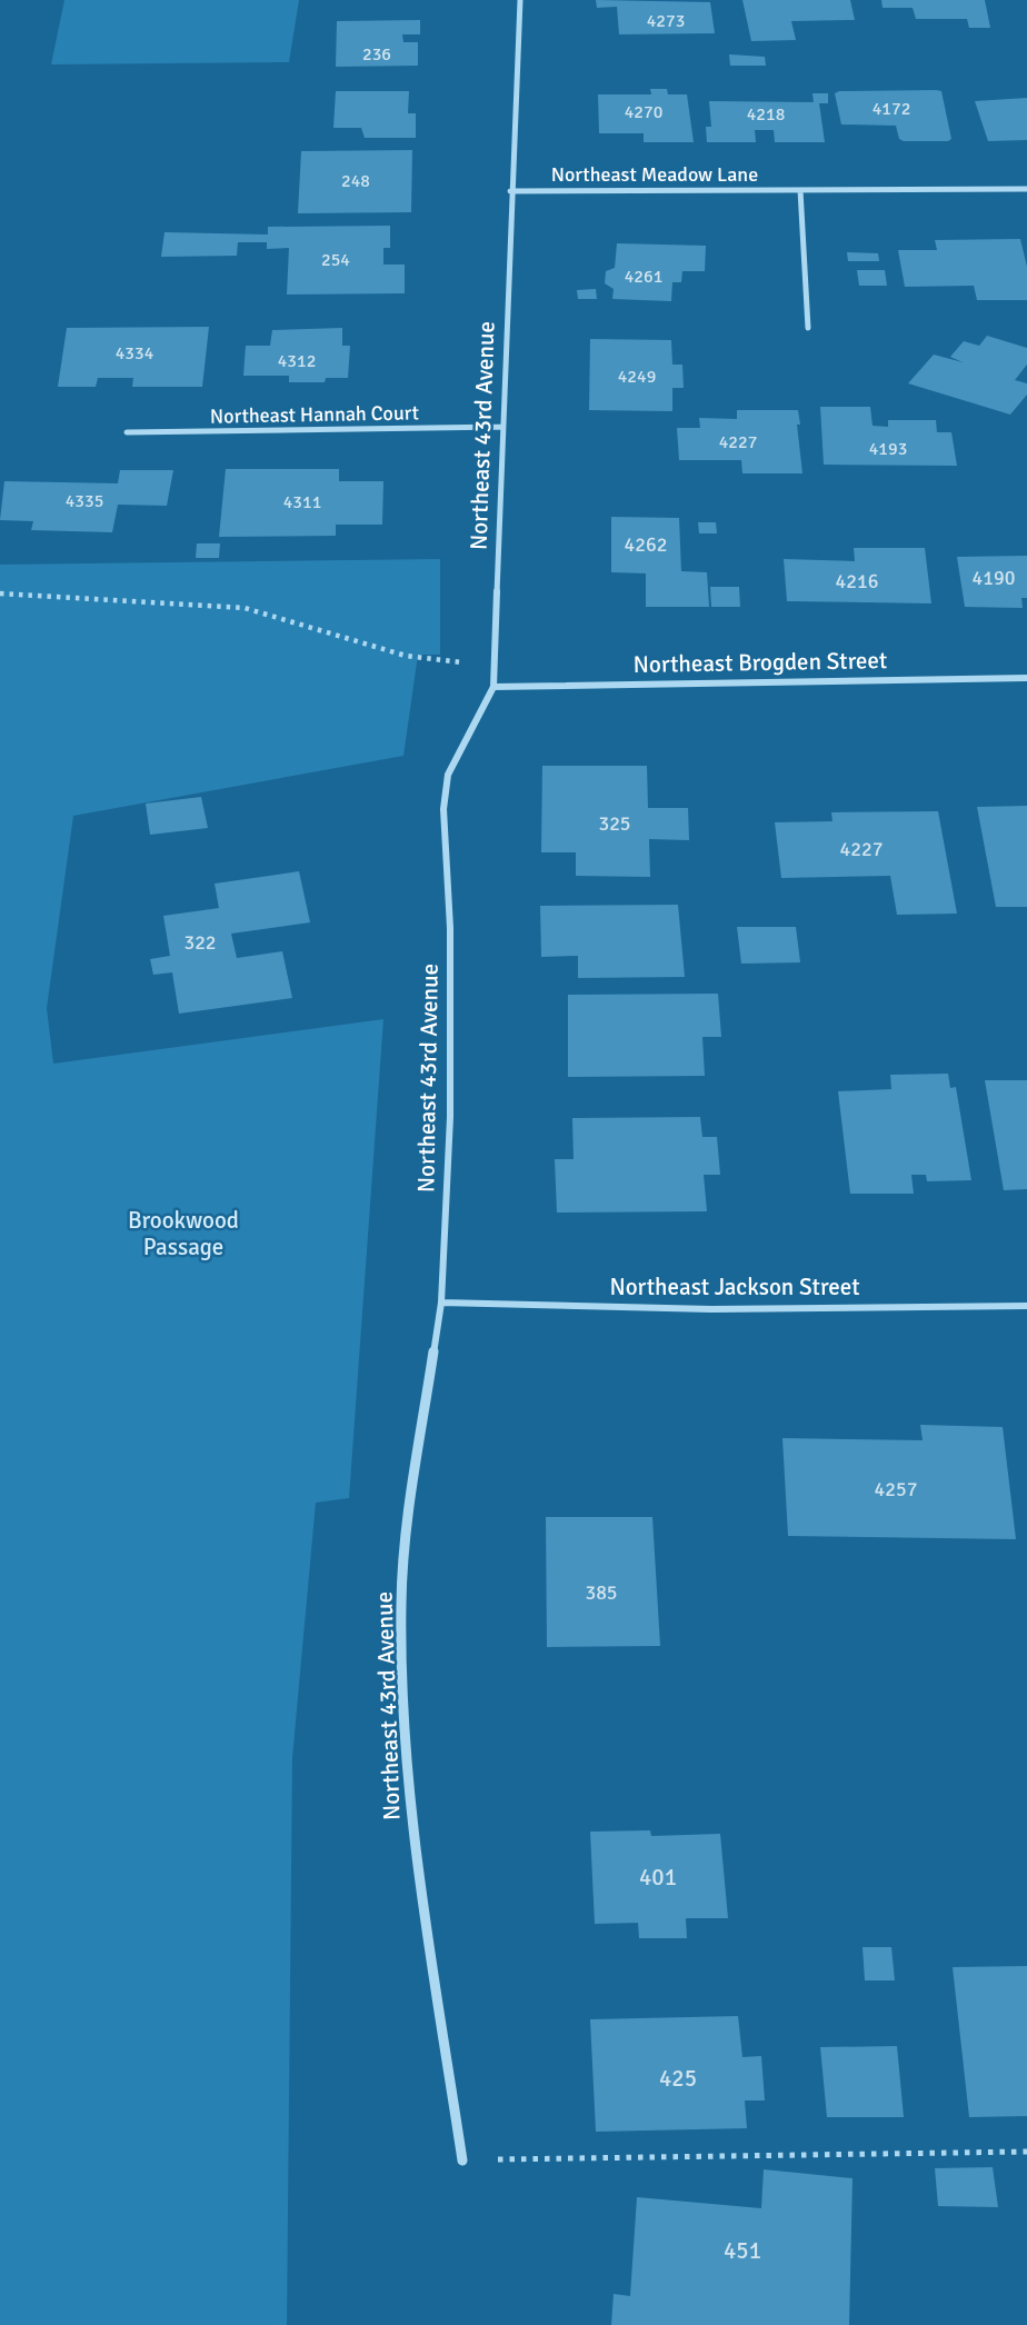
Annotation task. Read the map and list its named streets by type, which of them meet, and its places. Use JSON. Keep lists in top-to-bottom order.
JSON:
{
  "streets": {
    "street": [
      "Northeast Meadow Lane",
      "Northeast Hannah Court",
      "Northeast 43rd Avenue",
      "Northeast Brogden Street",
      "Northeast Jackson Street"
    ]
  },
  "crossings": [
    ["Northeast Meadow Lane", "Northeast 43rd Avenue"],
    ["Northeast Hannah Court", "Northeast 43rd Avenue"],
    ["Northeast 43rd Avenue", "Northeast Brogden Street"],
    ["Northeast 43rd Avenue", "Northeast Jackson Street"]
  ],
  "parks": ["Brookwood Passage"],
  "house_numbers": [
    "4273",
    "236",
    "4172",
    "4270",
    "4218",
    "248",
    "254",
    "4261",
    "4334",
    "4312",
    "4249",
    "4227",
    "4193",
    "4335",
    "4311",
    "4262",
    "4190",
    "4216",
    "325",
    "4227",
    "322",
    "4257",
    "385",
    "401",
    "425",
    "451"
  ]
}
